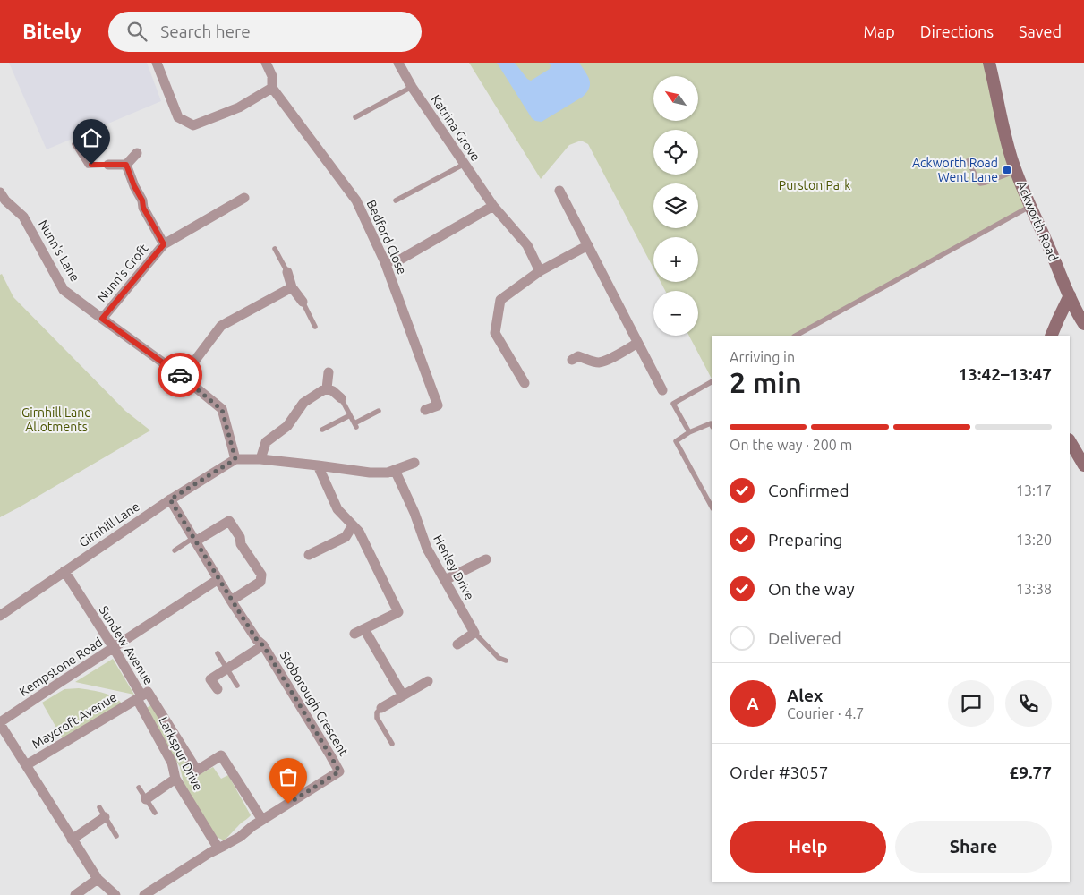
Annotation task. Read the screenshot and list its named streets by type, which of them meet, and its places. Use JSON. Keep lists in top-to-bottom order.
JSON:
{
  "streets": {
    "main road": ["Ackworth Road"],
    "street": [
      "Katrina Grove",
      "Bedford Close",
      "Nunn's Lane",
      "Nunn's Croft",
      "Girnhill Lane",
      "Henley Drive",
      "Sundew Avenue",
      "Kempstone Road",
      "Stoborough Crescent",
      "Maycroft Avenue",
      "Larkspur Drive"
    ]
  },
  "crossings": [
    ["Nunn's Lane", "Nunn's Croft"],
    ["Nunn's Lane", "Girnhill Lane"],
    ["Girnhill Lane", "Sundew Avenue"],
    ["Girnhill Lane", "Stoborough Crescent"],
    ["Sundew Avenue", "Kempstone Road"],
    ["Sundew Avenue", "Stoborough Crescent"],
    ["Sundew Avenue", "Maycroft Avenue"],
    ["Sundew Avenue", "Larkspur Drive"],
    ["Kempstone Road", "Stoborough Crescent"],
    ["Stoborough Crescent", "Larkspur Drive"],
    ["Maycroft Avenue", "Larkspur Drive"]
  ],
  "parks": ["Purston Park", "Girnhill Lane Allotments"],
  "places": {
    "transit": ["Ackworth Road Went Lane"]
  },
  "north": "top left",
  "page": {
    "header": "Bitely",
    "search": "Search here",
    "nav": ["Map", "Directions", "Saved"],
    "map_buttons": ["+", "−"],
    "heading": ["2 min", "Arriving in", "13:42–13:47"],
    "panel": [
      "Alex",
      "Courier · 4.7",
      "Order #3057",
      "£9.77"
    ],
    "bar": "On the way · 200 m",
    "list": [
      ["Confirmed", "13:17"],
      ["Preparing", "13:20"],
      ["On the way", "13:38"],
      "Delivered"
    ],
    "round": "A",
    "buttons": ["Help", "Share"]
  }
}
